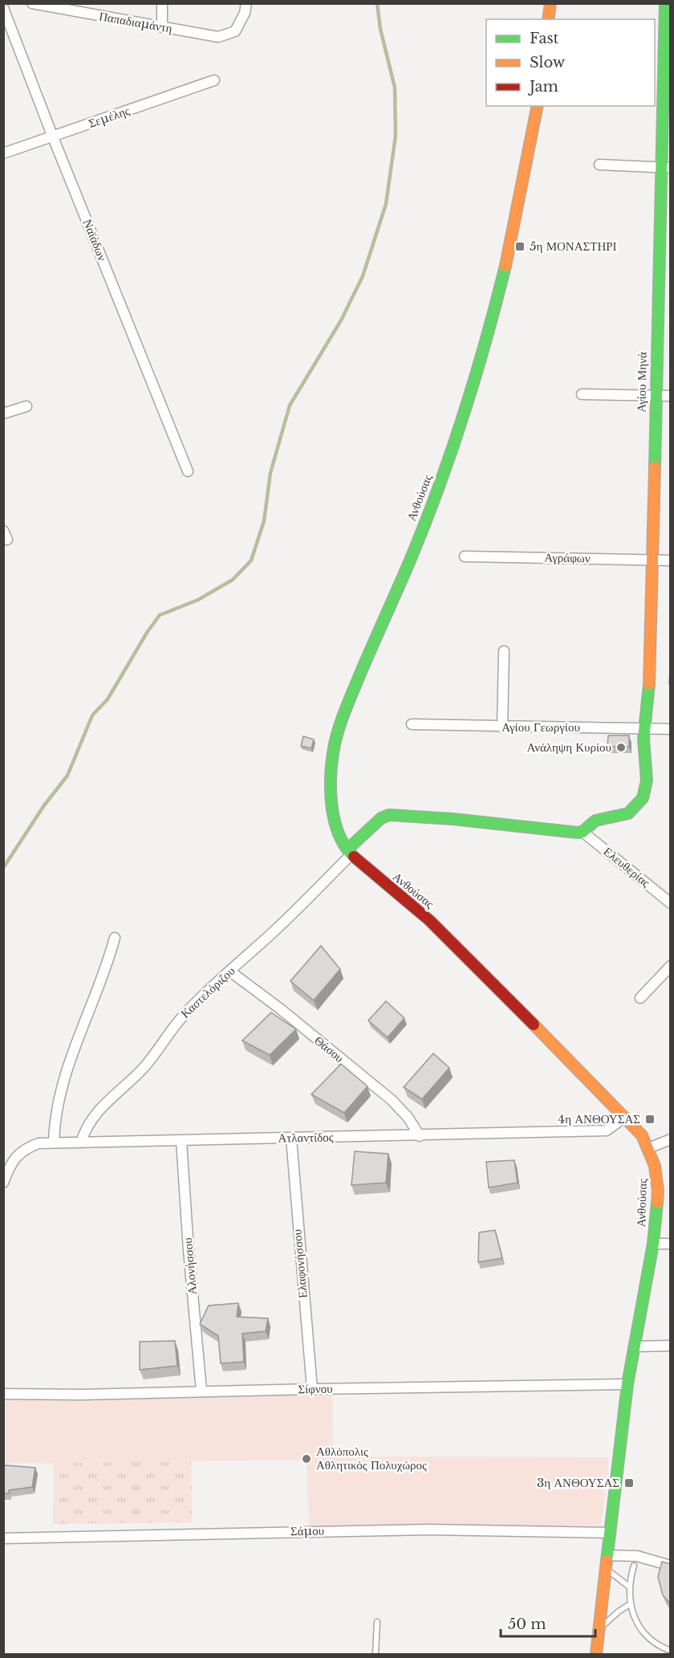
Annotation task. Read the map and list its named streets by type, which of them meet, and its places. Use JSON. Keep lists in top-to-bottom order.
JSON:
{
  "streets": {
    "street": [
      "Παπαδιαμάντη",
      "Σεμέλης",
      "Ναϊάδων",
      "Αγίου Μηνά",
      "Ανθούσας",
      "Αγράφων",
      "Αγίου Γεωργίου",
      "Ελευθερίας",
      "Καστελόριζου",
      "Θάσου",
      "Ατλαντίδος",
      "Ελαφονήσσου",
      "Αλονήσσου",
      "Σίφνου",
      "Σάμου"
    ]
  },
  "crossings": [
    ["Σεμέλης", "Ναϊάδων"],
    ["Αγίου Μηνά", "Αγράφων"],
    ["Αγίου Μηνά", "Αγίου Γεωργίου"],
    ["Αγίου Μηνά", "Ελευθερίας"],
    ["Ανθούσας", "Καστελόριζου"],
    ["Ανθούσας", "Ατλαντίδος"],
    ["Ανθούσας", "Σίφνου"],
    ["Ανθούσας", "Σάμου"],
    ["Καστελόριζου", "Θάσου"],
    ["Καστελόριζου", "Ατλαντίδος"],
    ["Θάσου", "Ατλαντίδος"],
    ["Ατλαντίδος", "Ελαφονήσσου"],
    ["Ατλαντίδος", "Αλονήσσου"],
    ["Ελαφονήσσου", "Σίφνου"],
    ["Αλονήσσου", "Σίφνου"]
  ],
  "places": {
    "transit": ["5η ΜΟΝΑΣΤΗΡΙ", "4η ΑΝΘΟΥΣΑΣ", "3η ΑΝΘΟΥΣΑΣ"],
    "other": ["Ανάληψη Κυρίου", "Αθλόπολις Αθλητικός Πολυχώρος"]
  },
  "legend": ["Fast", "Slow", "Jam"],
  "scale_bar": "50 m"
}
